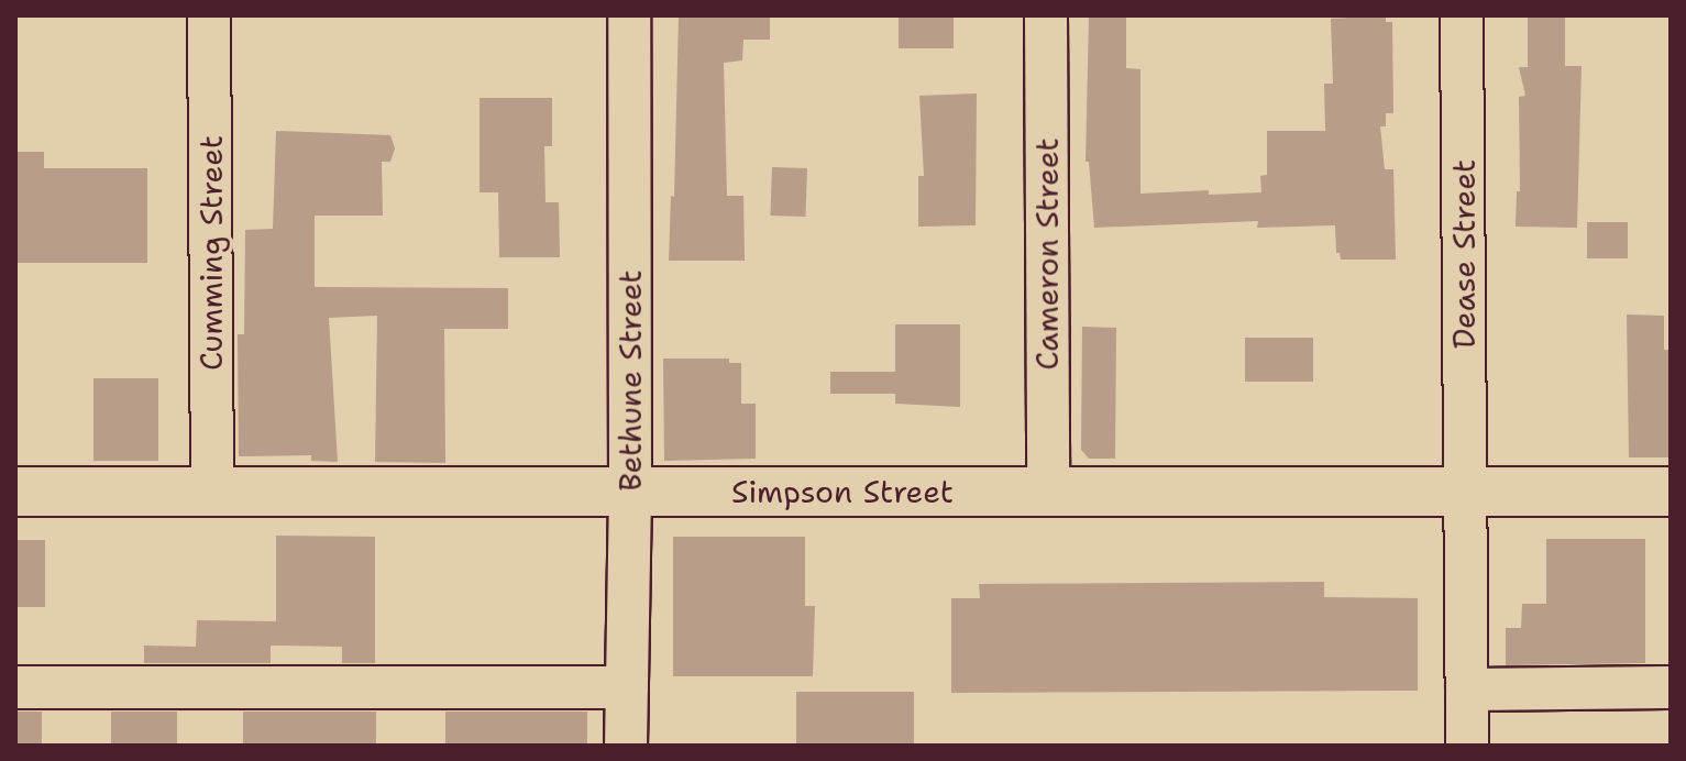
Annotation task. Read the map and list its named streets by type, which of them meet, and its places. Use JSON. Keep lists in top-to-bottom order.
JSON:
{
  "streets": {
    "main road": ["Simpson Street"],
    "street": [
      "Cumming Street",
      "Cameron Street",
      "Dease Street",
      "Bethune Street"
    ]
  },
  "crossings": [
    ["Cumming Street", "Simpson Street"],
    ["Cameron Street", "Simpson Street"],
    ["Dease Street", "Simpson Street"],
    ["Bethune Street", "Simpson Street"]
  ]
}
